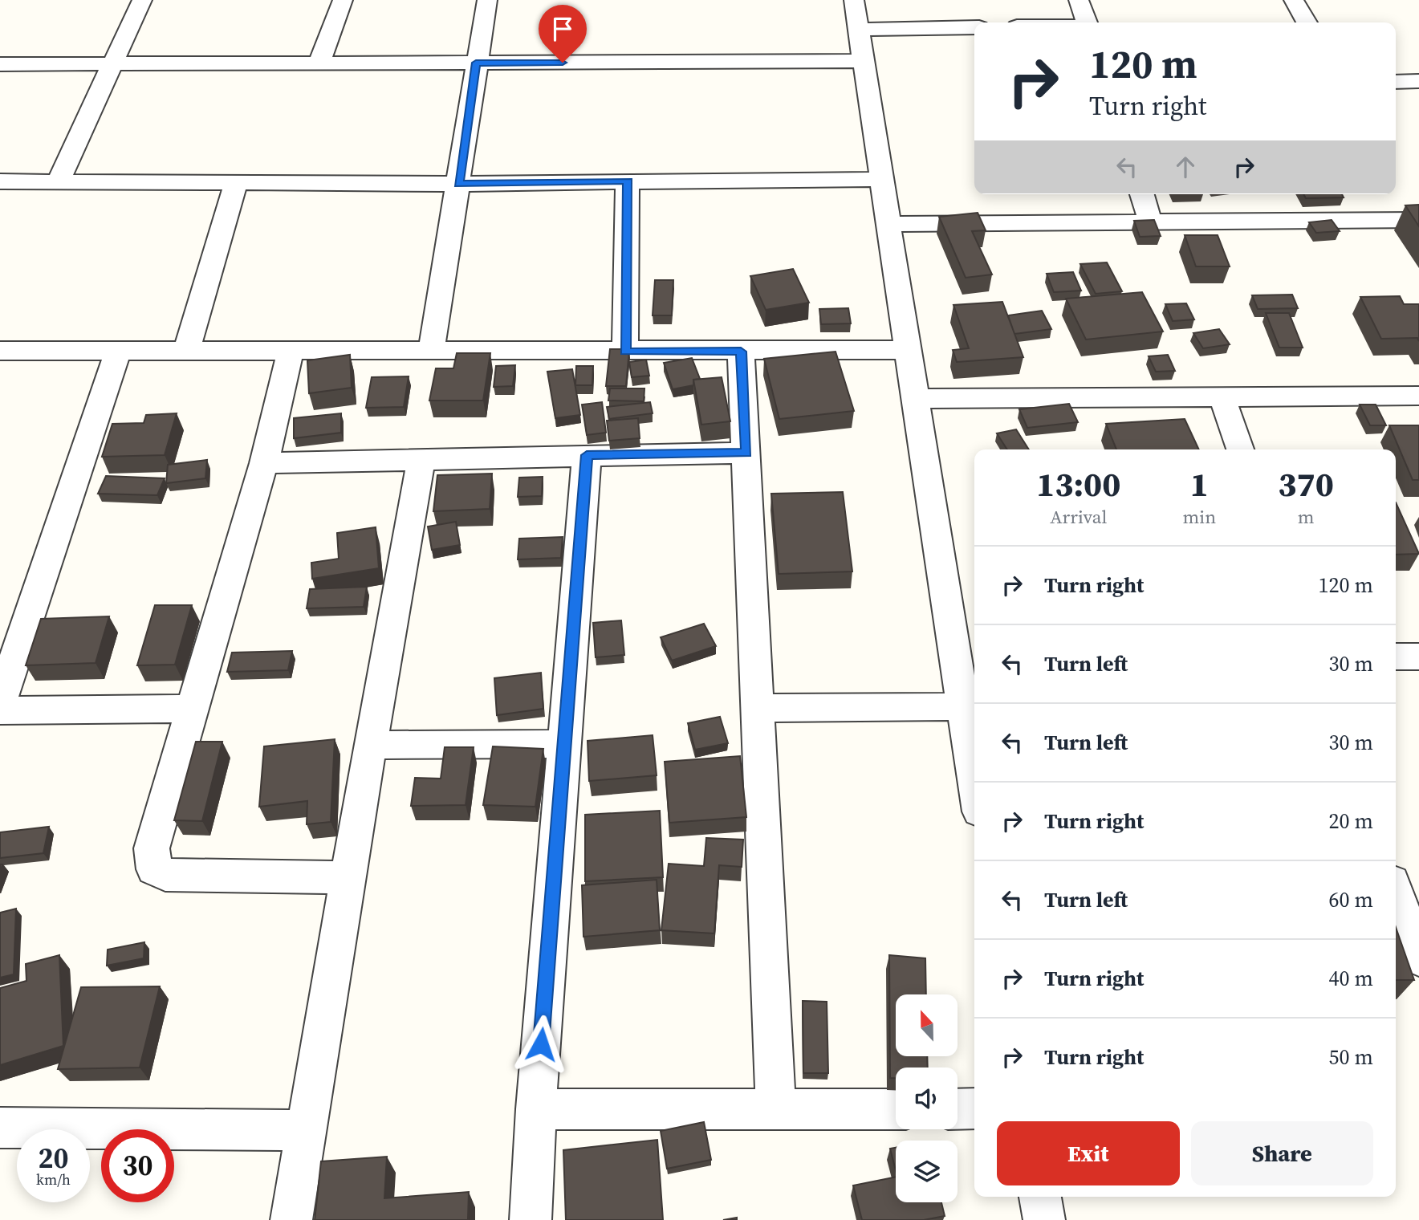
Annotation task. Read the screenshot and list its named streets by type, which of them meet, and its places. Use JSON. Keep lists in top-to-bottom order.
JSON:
{
  "north": "top",
  "page": {
    "turn": ["120 m", "Turn right"],
    "eta": [
      "13:00",
      "Arrival",
      "1",
      "min",
      "370",
      "m"
    ],
    "list": [
      {
        "name": "Turn right",
        "value": "120 m"
      },
      {
        "name": "Turn left",
        "value": "30 m"
      },
      {
        "name": "Turn left",
        "value": "30 m"
      },
      {
        "name": "Turn right",
        "value": "20 m"
      },
      {
        "name": "Turn left",
        "value": "60 m"
      },
      {
        "name": "Turn right",
        "value": "40 m"
      },
      {
        "name": "Turn right",
        "value": "50 m"
      }
    ],
    "buttons": ["Exit", "Share"],
    "speed": "20 km/h",
    "limit": "30"
  }
}
